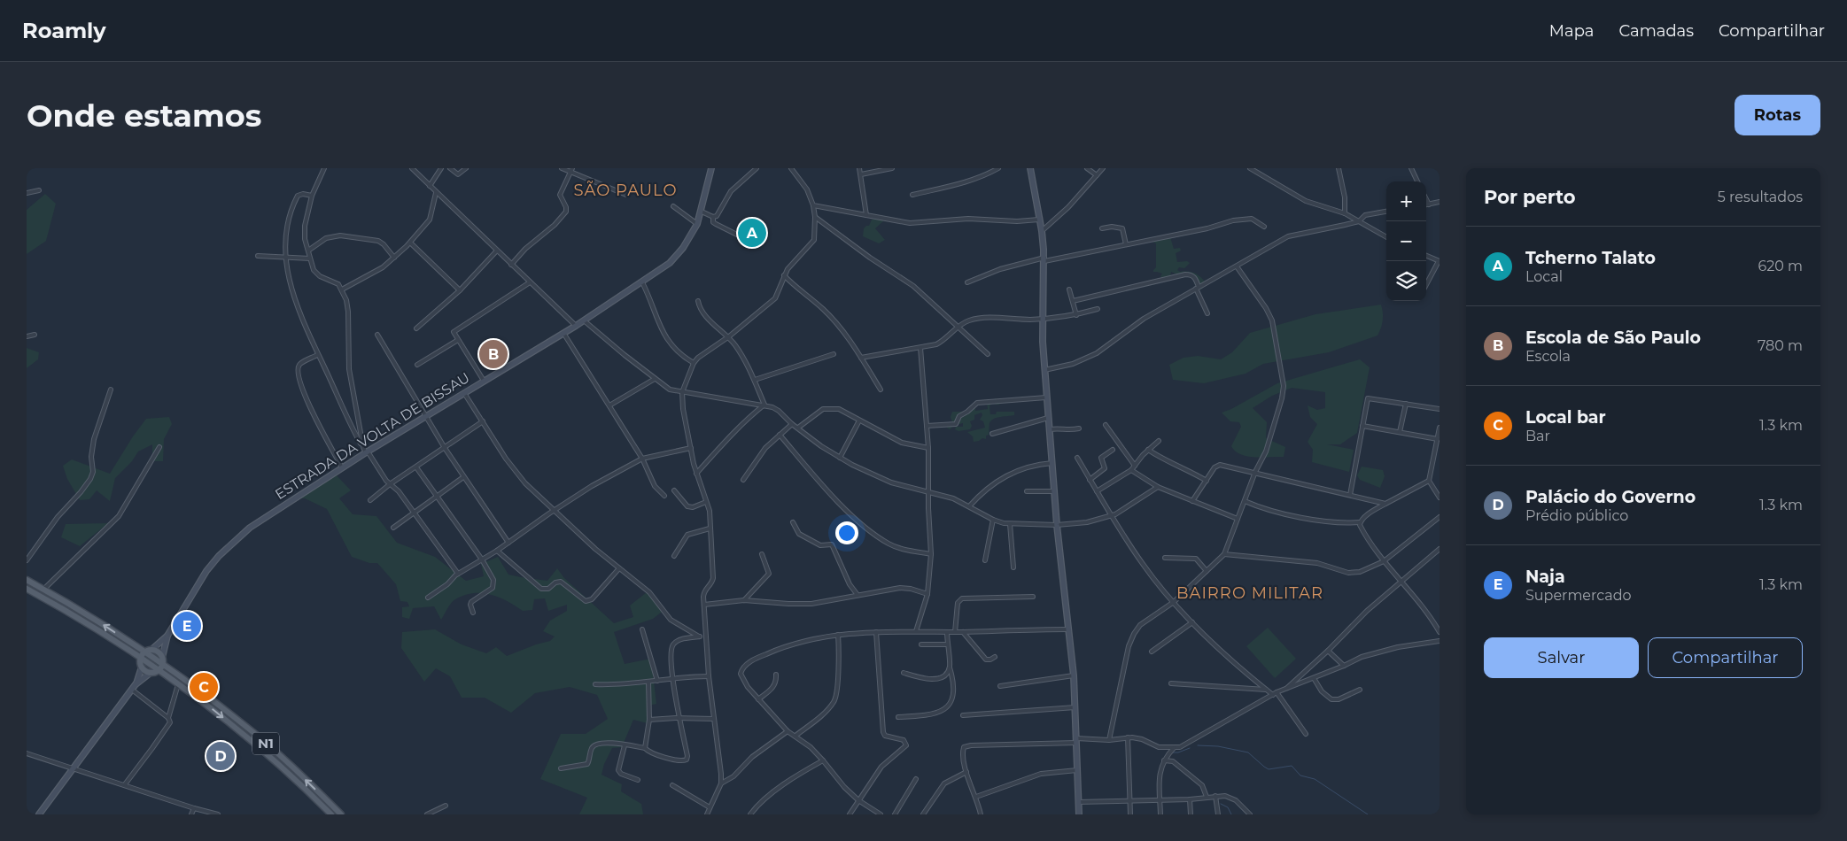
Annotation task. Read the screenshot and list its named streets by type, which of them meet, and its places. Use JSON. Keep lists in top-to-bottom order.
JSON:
{
  "streets": {
    "main road": ["N1"],
    "street": ["ESTRADA DA VOLTA DE BISSAU"]
  },
  "districts": ["SÃO PAULO", "BAIRRO MILITAR"],
  "page": {
    "header": "Roamly",
    "nav": ["Mapa", "Camadas", "Compartilhar"],
    "buttons": [
      "Rotas",
      ["Salvar", "Compartilhar"]
    ],
    "title": "Onde estamos",
    "heading": ["Por perto", "5 resultados"],
    "map_buttons": ["+", "−"],
    "pins": [
      "A",
      "B",
      "E",
      "C",
      "D"
    ],
    "list": [
      {
        "mark": "A",
        "name": "Tcherno Talato",
        "note": "Local",
        "value": "620 m"
      },
      {
        "mark": "B",
        "name": "Escola de São Paulo",
        "note": "Escola",
        "value": "780 m"
      },
      {
        "mark": "C",
        "name": "Local bar",
        "note": "Bar",
        "value": "1.3 km"
      },
      {
        "mark": "D",
        "name": "Palácio do Governo",
        "note": "Prédio público",
        "value": "1.3 km"
      },
      {
        "mark": "E",
        "name": "Naja",
        "note": "Supermercado",
        "value": "1.3 km"
      }
    ]
  }
}
